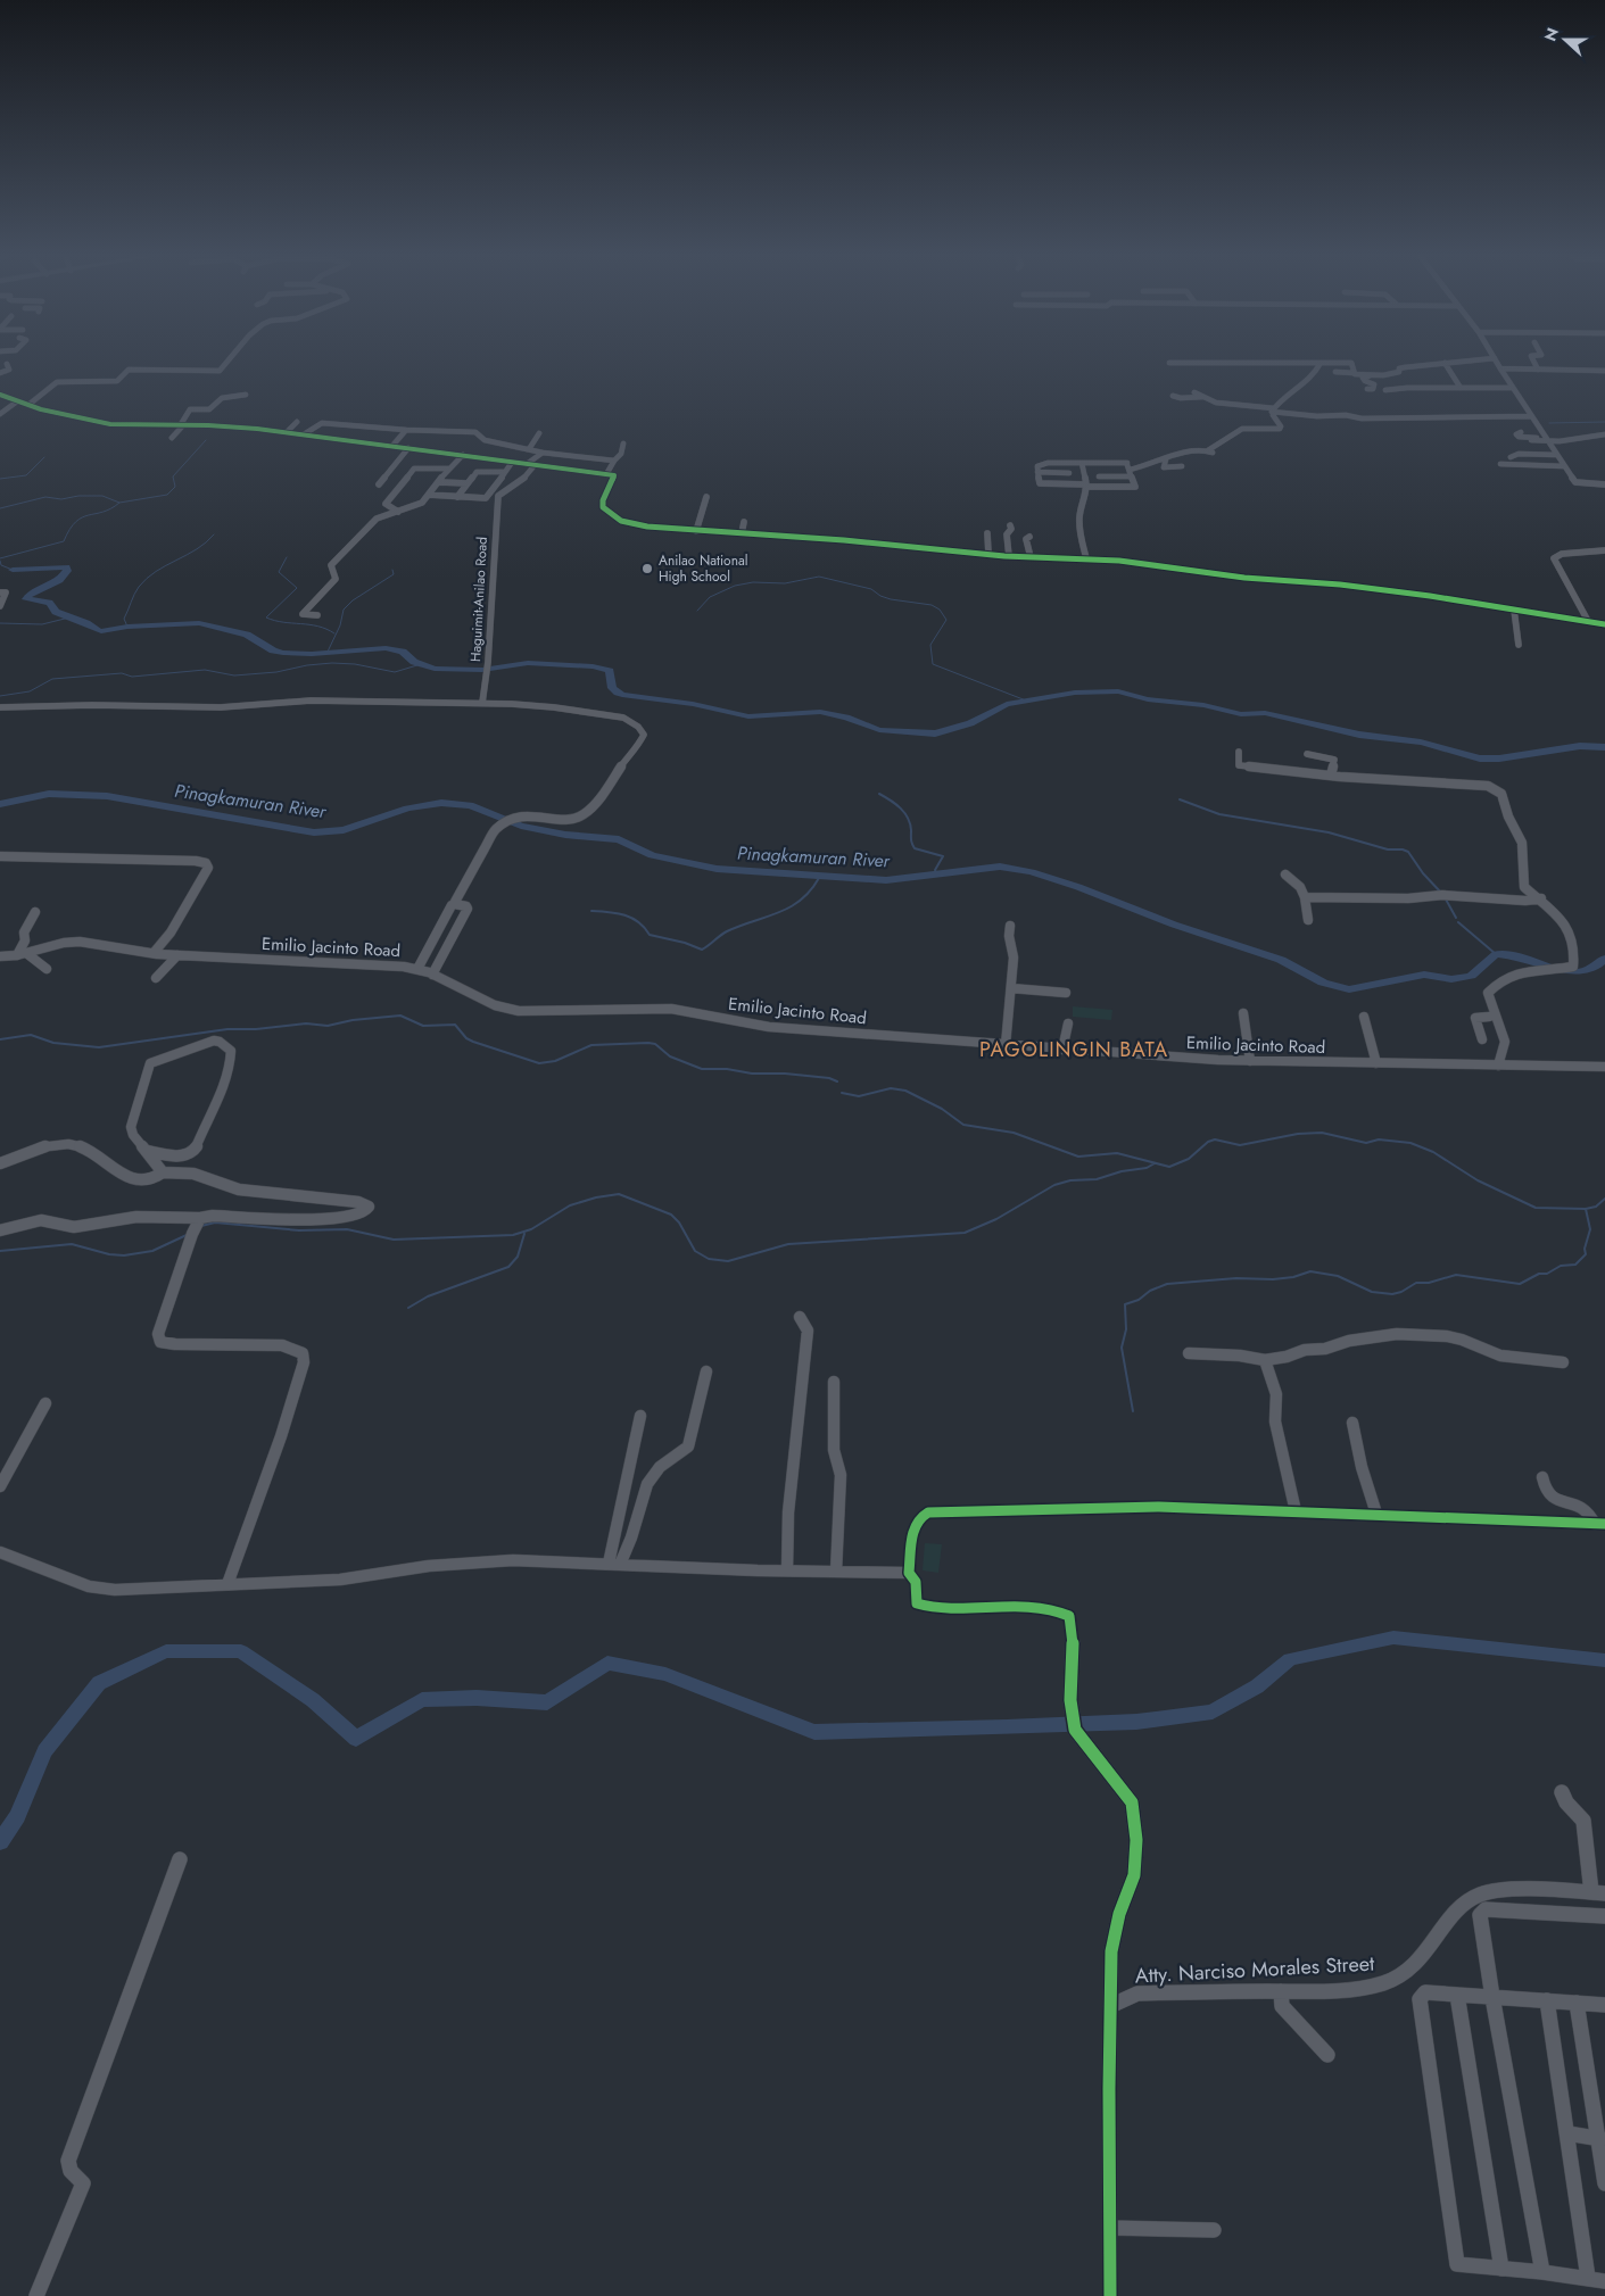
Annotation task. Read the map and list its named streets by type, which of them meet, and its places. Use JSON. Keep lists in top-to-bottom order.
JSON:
{
  "streets": {
    "street": ["Haguimit-Anilao Road", "Emilio Jacinto Road", "Atty. Narciso Morales Street"]
  },
  "districts": ["PAGOLINGIN BATA"],
  "water": ["Pinagkamuran River"],
  "places": ["Anilao National High School"],
  "north": "left"
}
